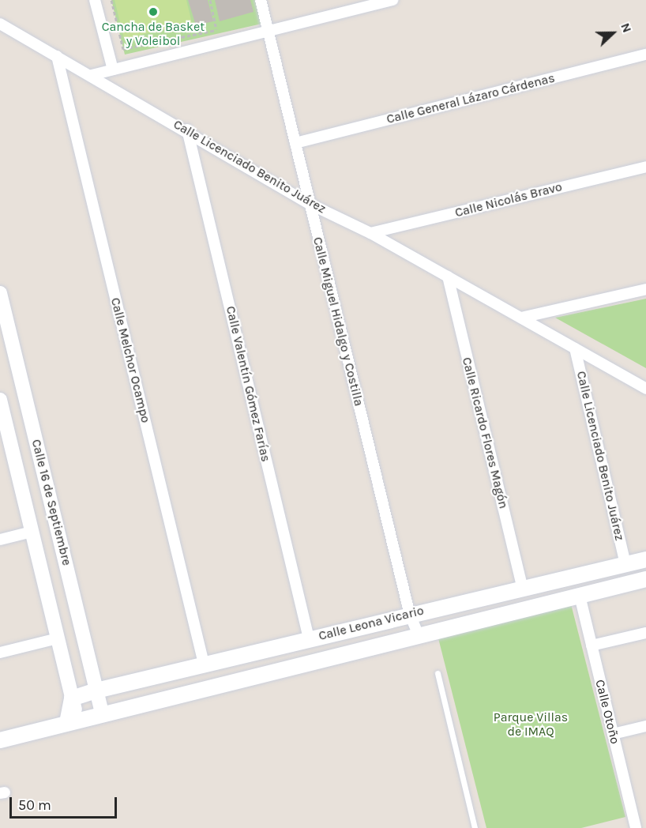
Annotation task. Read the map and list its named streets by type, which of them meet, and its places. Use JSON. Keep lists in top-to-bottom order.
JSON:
{
  "streets": {
    "main road": ["Calle Leona Vicario"],
    "street": [
      "Calle General Lázaro Cárdenas",
      "Calle Licenciado Benito Juárez",
      "Calle Nicolás Bravo",
      "Calle Miguel Hidalgo y Costilla",
      "Calle Melchor Ocampo",
      "Calle Valentín Gómez Farías",
      "Calle Ricardo Flores Magón",
      "Calle 16 de Septiembre",
      "Calle Otoño"
    ]
  },
  "crossings": [
    ["Calle General Lázaro Cárdenas", "Calle Miguel Hidalgo y Costilla"],
    ["Calle Licenciado Benito Juárez", "Calle Nicolás Bravo"],
    ["Calle Licenciado Benito Juárez", "Calle Miguel Hidalgo y Costilla"],
    ["Calle Licenciado Benito Juárez", "Calle Melchor Ocampo"],
    ["Calle Licenciado Benito Juárez", "Calle Valentín Gómez Farías"],
    ["Calle Licenciado Benito Juárez", "Calle Ricardo Flores Magón"],
    ["Calle Licenciado Benito Juárez", "Calle Leona Vicario"],
    ["Calle Miguel Hidalgo y Costilla", "Calle Leona Vicario"],
    ["Calle Melchor Ocampo", "Calle Leona Vicario"],
    ["Calle Valentín Gómez Farías", "Calle Leona Vicario"],
    ["Calle Ricardo Flores Magón", "Calle Leona Vicario"],
    ["Calle 16 de Septiembre", "Calle Leona Vicario"],
    ["Calle Leona Vicario", "Calle Otoño"]
  ],
  "parks": ["Parque Villas de IMAQ"],
  "places": ["Cancha de Basket y Voleibol"],
  "scale_bar": "50 m",
  "north": "right"
}
